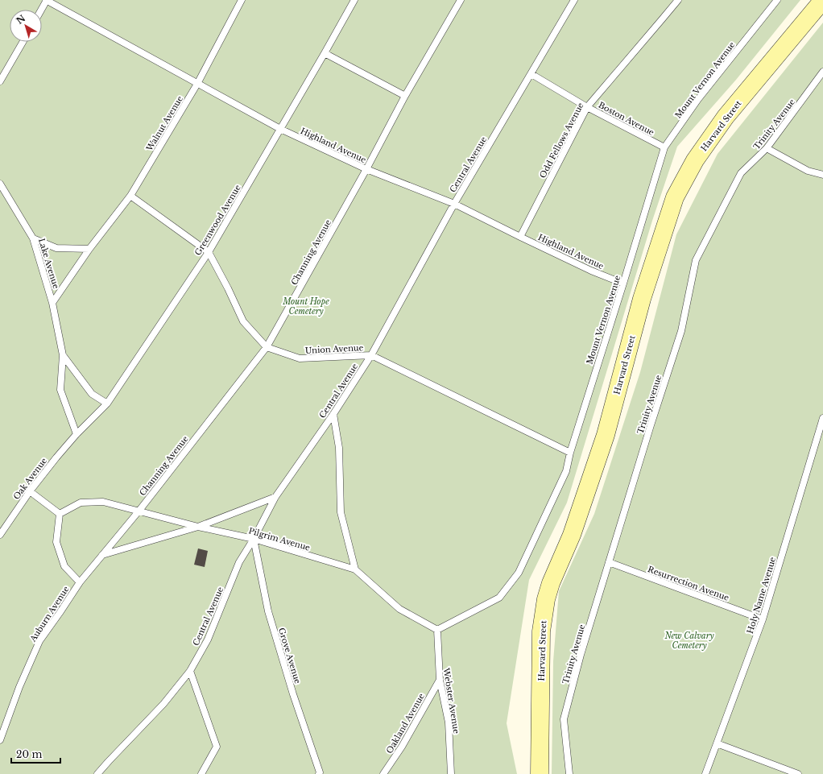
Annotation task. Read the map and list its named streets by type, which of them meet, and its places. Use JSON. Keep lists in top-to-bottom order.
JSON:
{
  "streets": {
    "main road": ["Harvard Street"],
    "lane": [
      "Mount Vernon Avenue",
      "Boston Avenue",
      "Walnut Avenue",
      "Trinity Avenue",
      "Odd Fellows Avenue",
      "Highland Avenue",
      "Central Avenue",
      "Greenwood Avenue",
      "Channing Avenue",
      "Lake Avenue",
      "Union Avenue",
      "Oak Avenue",
      "Pilgrim Avenue",
      "Resurrection Avenue",
      "Holy Name Avenue",
      "Auburn Avenue",
      "Grove Avenue",
      "Webster Avenue",
      "Oakland Avenue"
    ]
  },
  "crossings": [
    ["Mount Vernon Avenue", "Boston Avenue"],
    ["Mount Vernon Avenue", "Highland Avenue"],
    ["Mount Vernon Avenue", "Union Avenue"],
    ["Mount Vernon Avenue", "Pilgrim Avenue"],
    ["Mount Vernon Avenue", "Webster Avenue"],
    ["Boston Avenue", "Odd Fellows Avenue"],
    ["Boston Avenue", "Central Avenue"],
    ["Walnut Avenue", "Highland Avenue"],
    ["Walnut Avenue", "Lake Avenue"],
    ["Walnut Avenue", "Union Avenue"],
    ["Trinity Avenue", "Resurrection Avenue"],
    ["Odd Fellows Avenue", "Highland Avenue"],
    ["Highland Avenue", "Central Avenue"],
    ["Highland Avenue", "Greenwood Avenue"],
    ["Highland Avenue", "Channing Avenue"],
    ["Central Avenue", "Union Avenue"],
    ["Central Avenue", "Pilgrim Avenue"],
    ["Central Avenue", "Grove Avenue"],
    ["Greenwood Avenue", "Lake Avenue"],
    ["Greenwood Avenue", "Union Avenue"],
    ["Greenwood Avenue", "Oak Avenue"],
    ["Channing Avenue", "Union Avenue"],
    ["Channing Avenue", "Pilgrim Avenue"],
    ["Channing Avenue", "Auburn Avenue"],
    ["Lake Avenue", "Oak Avenue"],
    ["Pilgrim Avenue", "Auburn Avenue"],
    ["Pilgrim Avenue", "Grove Avenue"],
    ["Pilgrim Avenue", "Webster Avenue"],
    ["Resurrection Avenue", "Holy Name Avenue"],
    ["Webster Avenue", "Oakland Avenue"]
  ],
  "parks": ["Mount Hope Cemetery", "New Calvary Cemetery"],
  "scale_bar": "20 m",
  "north": "top left"
}
